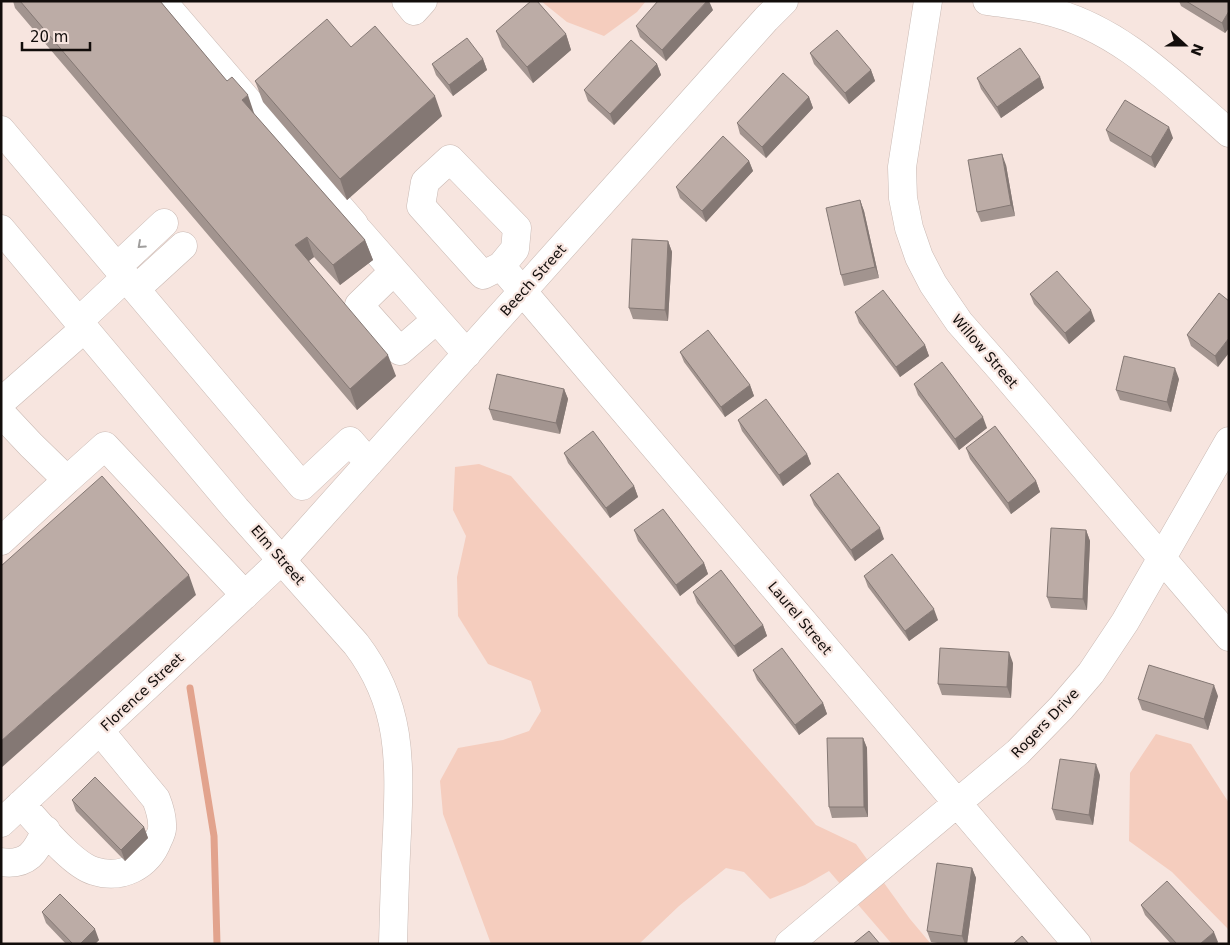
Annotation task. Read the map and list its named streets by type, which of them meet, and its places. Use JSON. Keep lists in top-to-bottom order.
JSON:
{
  "streets": {
    "street": [
      "Beech Street",
      "Willow Street",
      "Elm Street",
      "Laurel Street",
      "Florence Street",
      "Rogers Drive"
    ]
  },
  "crossings": [
    ["Beech Street", "Elm Street"],
    ["Beech Street", "Laurel Street"],
    ["Beech Street", "Florence Street"],
    ["Willow Street", "Rogers Drive"],
    ["Elm Street", "Florence Street"],
    ["Laurel Street", "Rogers Drive"]
  ],
  "scale_bar": "20 m",
  "north": "right"
}
